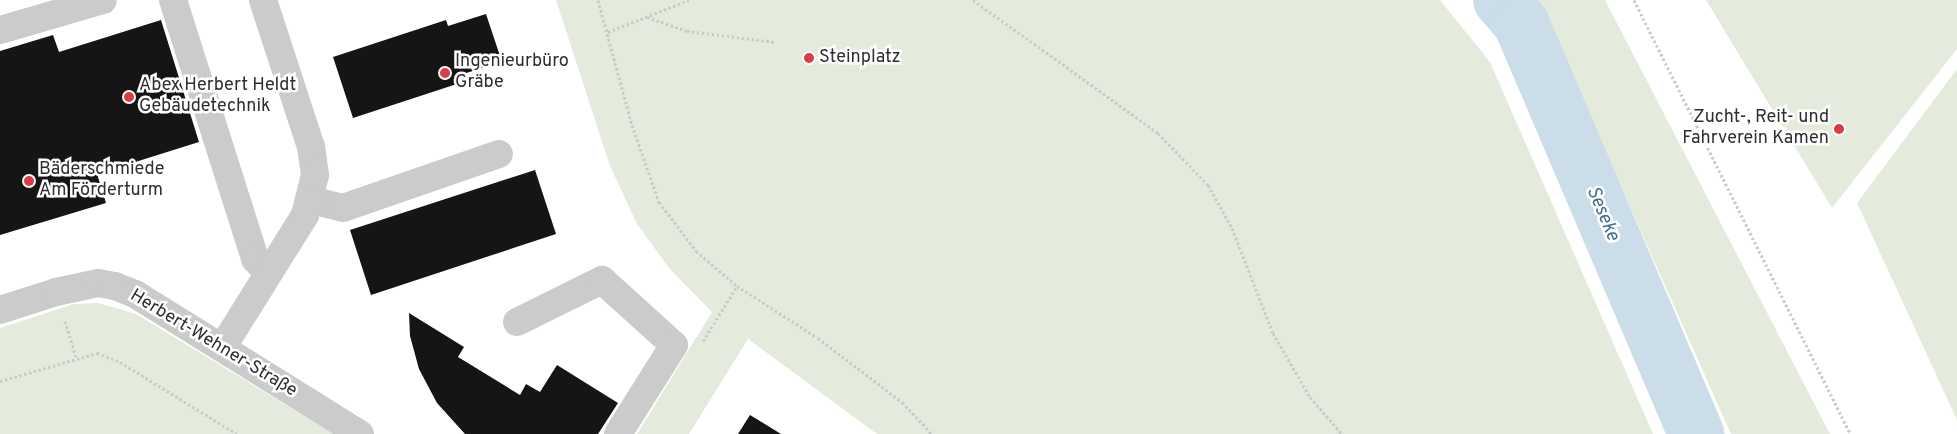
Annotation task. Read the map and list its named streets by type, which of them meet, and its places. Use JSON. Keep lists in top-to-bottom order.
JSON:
{
  "streets": {
    "street": ["Herbert-Wehner-Straße"]
  },
  "water": ["Seseke"],
  "places": [
    "Steinplatz",
    "Ingenieurbüro Gräbe",
    "Abex Herbert Heldt Gebäudetechnik",
    "Zucht-, Reit- und Fahrverein Kamen",
    "Bäderschmiede Am Förderturm"
  ]
}
